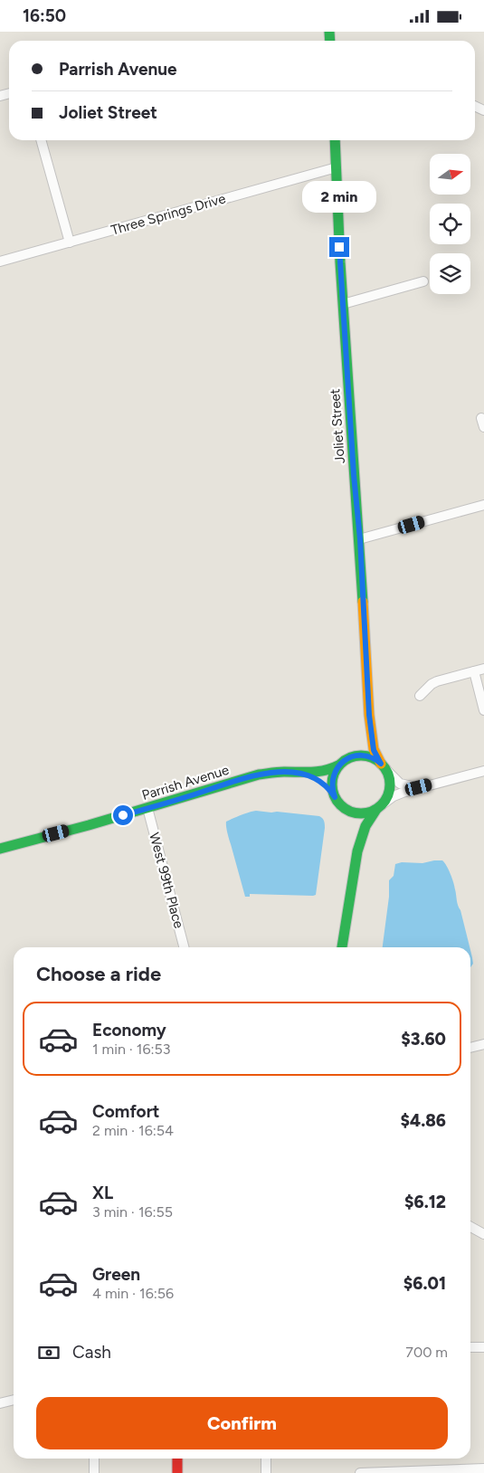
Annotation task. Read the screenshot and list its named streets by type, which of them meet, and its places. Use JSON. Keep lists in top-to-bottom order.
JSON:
{
  "streets": {
    "street": [
      "Three Springs Drive",
      "Joliet Street",
      "Parrish Avenue",
      "West 99th Place"
    ]
  },
  "crossings": [
    ["Three Springs Drive", "Joliet Street"],
    ["Joliet Street", "Parrish Avenue"],
    ["Parrish Avenue", "West 99th Place"]
  ],
  "north": "right",
  "page": {
    "status": "16:50",
    "banner": ["Parrish Avenue", "Joliet Street"],
    "bubble": "2 min",
    "heading": "Choose a ride",
    "list": [
      {
        "name": "Economy",
        "note": "1 min · 16:53",
        "value": "$3.60"
      },
      {
        "name": "Comfort",
        "note": "2 min · 16:54",
        "value": "$4.86"
      },
      {
        "name": "XL",
        "note": "3 min · 16:55",
        "value": "$6.12"
      },
      {
        "name": "Green",
        "note": "4 min · 16:56",
        "value": "$6.01"
      }
    ],
    "pay": ["Cash", "700 m"],
    "buttons": "Confirm"
  }
}
